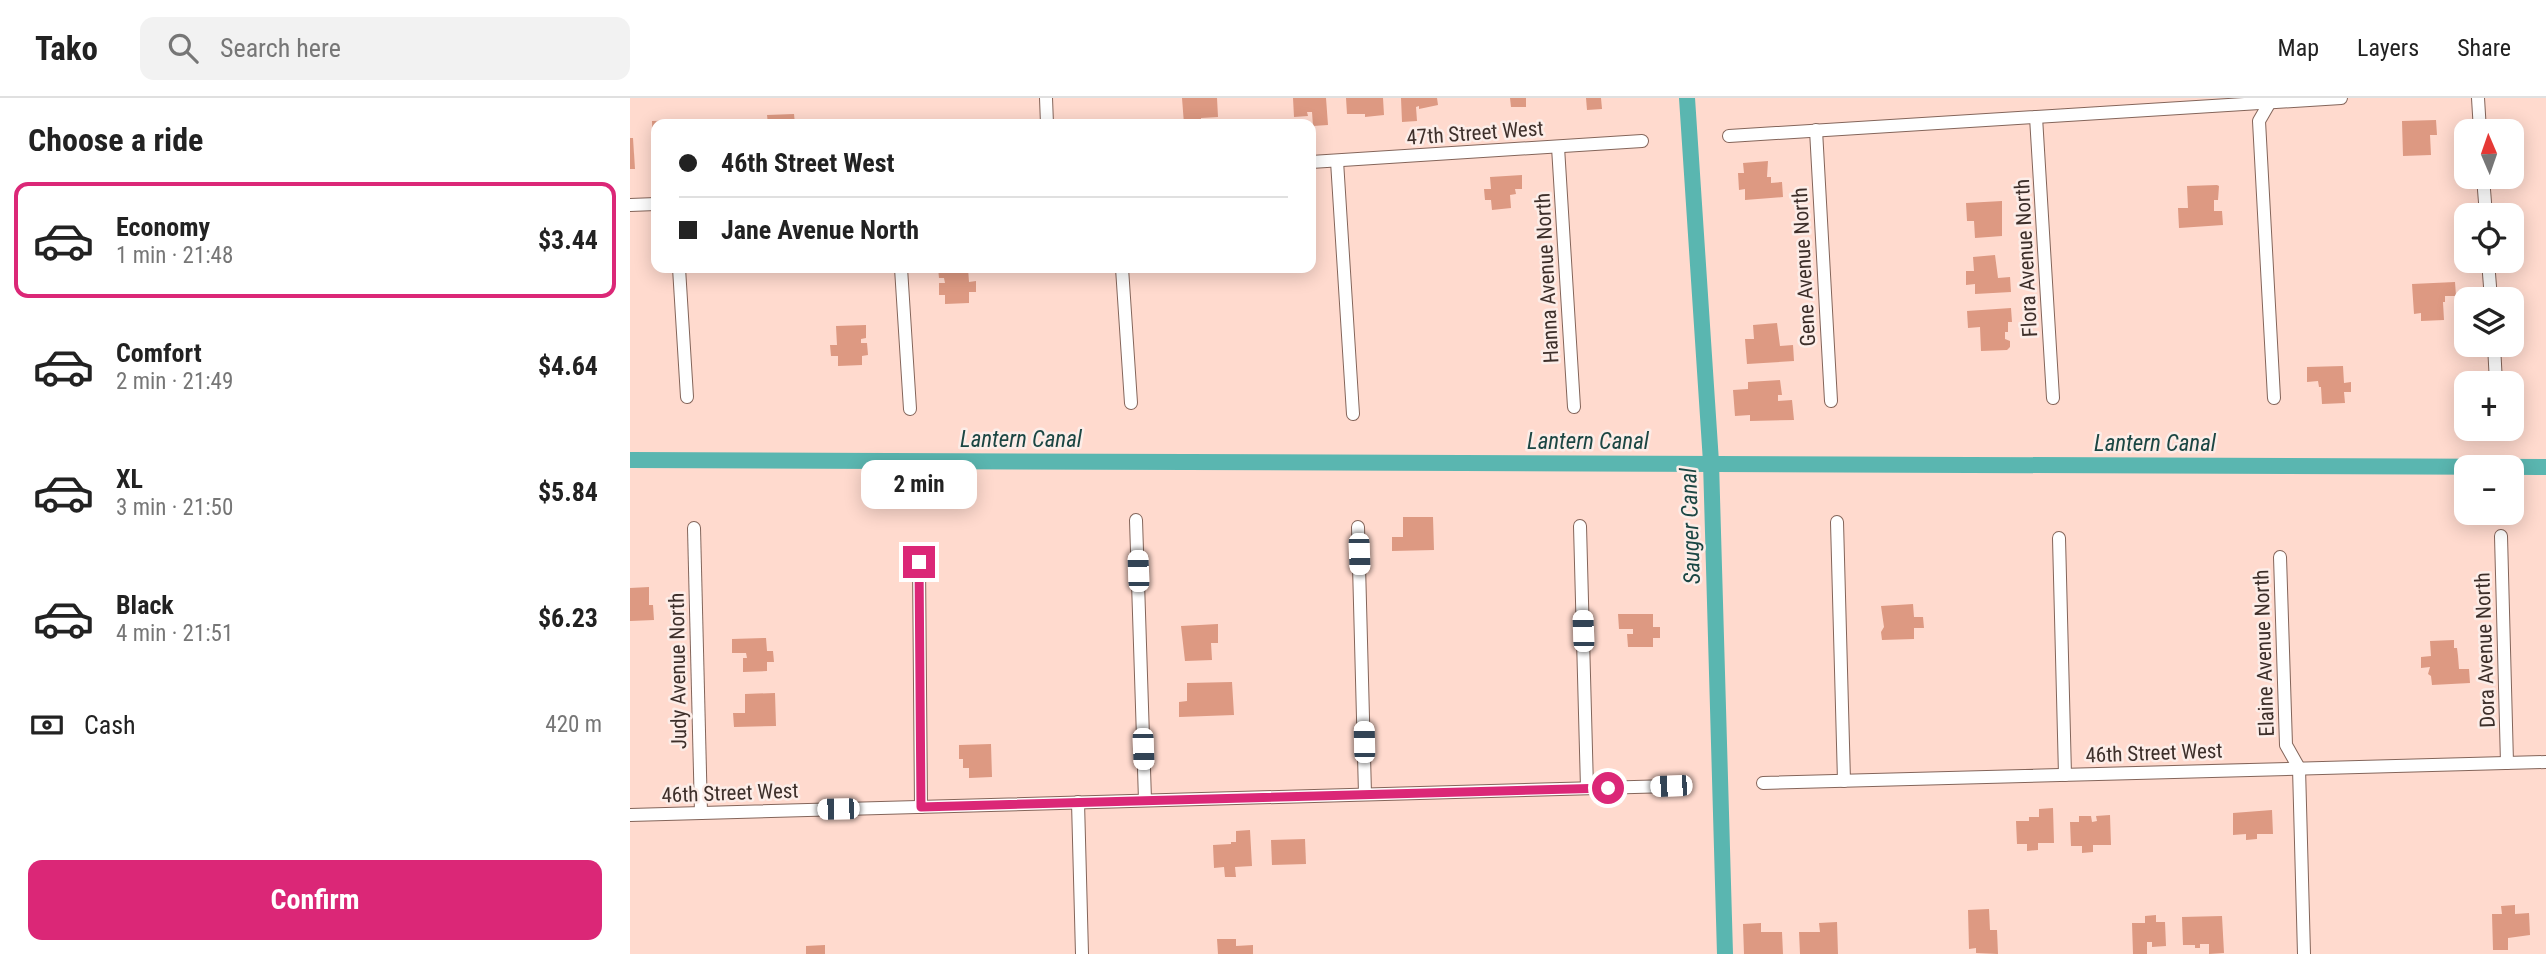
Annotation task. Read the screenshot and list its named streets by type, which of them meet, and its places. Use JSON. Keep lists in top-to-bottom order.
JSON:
{
  "streets": {
    "street": [
      "47th Street West",
      "Flora Avenue North",
      "Gene Avenue North",
      "Hanna Avenue North",
      "Dora Avenue North",
      "Elaine Avenue North",
      "Judy Avenue North",
      "46th Street West"
    ]
  },
  "crossings": [
    ["47th Street West", "Hanna Avenue North"],
    ["Dora Avenue North", "46th Street West"],
    ["Elaine Avenue North", "46th Street West"],
    ["Judy Avenue North", "46th Street West"]
  ],
  "water": ["Lantern Canal", "Sauger Canal"],
  "north": "top",
  "page": {
    "header": "Tako",
    "search": "Search here",
    "nav": ["Map", "Layers", "Share"],
    "heading": "Choose a ride",
    "map_buttons": ["+", "−"],
    "banner": ["46th Street West", "Jane Avenue North"],
    "list": [
      {
        "name": "Economy",
        "note": "1 min · 21:48",
        "value": "$3.44"
      },
      {
        "name": "Comfort",
        "note": "2 min · 21:49",
        "value": "$4.64"
      },
      {
        "name": "XL",
        "note": "3 min · 21:50",
        "value": "$5.84"
      },
      {
        "name": "Black",
        "note": "4 min · 21:51",
        "value": "$6.23"
      }
    ],
    "bubble": "2 min",
    "pay": ["Cash", "420 m"],
    "buttons": "Confirm"
  }
}
